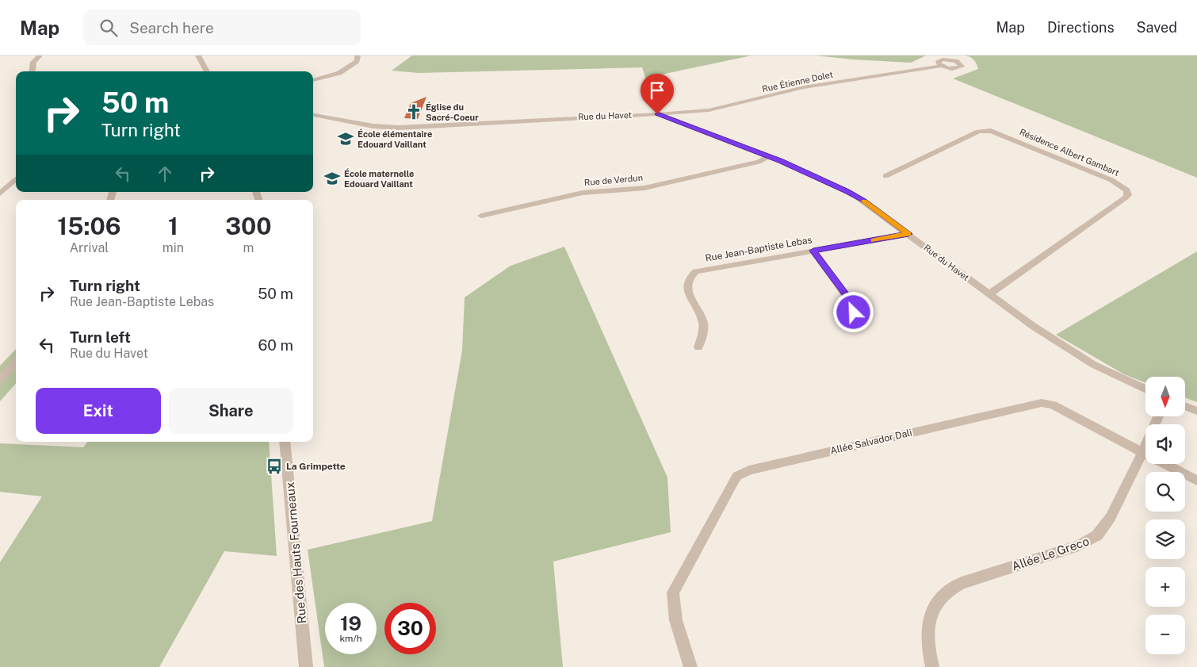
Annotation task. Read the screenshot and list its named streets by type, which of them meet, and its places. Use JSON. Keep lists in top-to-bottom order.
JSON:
{
  "streets": {
    "street": [
      "Rue Étienne Dolet",
      "Rue du Havet",
      "Résidence Albert Gambart",
      "Rue de Verdun",
      "Rue Jean-Baptiste Lebas",
      "Allée Salvador Dali",
      "Rue des Hauts Fourneaux",
      "Allée Le Greco"
    ]
  },
  "crossings": [
    ["Rue Étienne Dolet", "Rue du Havet"],
    ["Rue du Havet", "Résidence Albert Gambart"],
    ["Rue du Havet", "Rue de Verdun"],
    ["Rue du Havet", "Rue Jean-Baptiste Lebas"],
    ["Allée Salvador Dali", "Allée Le Greco"]
  ],
  "places": {
    "church": ["Église du Sacré-Coeur"],
    "school or university": ["École élémentaire Edouard Vaillant", "École maternelle Edouard Vaillant"],
    "bus stop": ["La Grimpette"]
  },
  "north": "bottom",
  "page": {
    "header": "Map",
    "search": "Search here",
    "nav": ["Map", "Directions", "Saved"],
    "turn": ["50 m", "Turn right"],
    "eta": [
      "15:06",
      "Arrival",
      "1",
      "min",
      "300",
      "m"
    ],
    "list": [
      {
        "name": "Turn right",
        "note": "Rue Jean-Baptiste Lebas",
        "value": "50 m"
      },
      {
        "name": "Turn left",
        "note": "Rue du Havet",
        "value": "60 m"
      }
    ],
    "map_buttons": ["+", "−"],
    "buttons": ["Exit", "Share"],
    "speed": "19 km/h",
    "limit": "30"
  }
}
